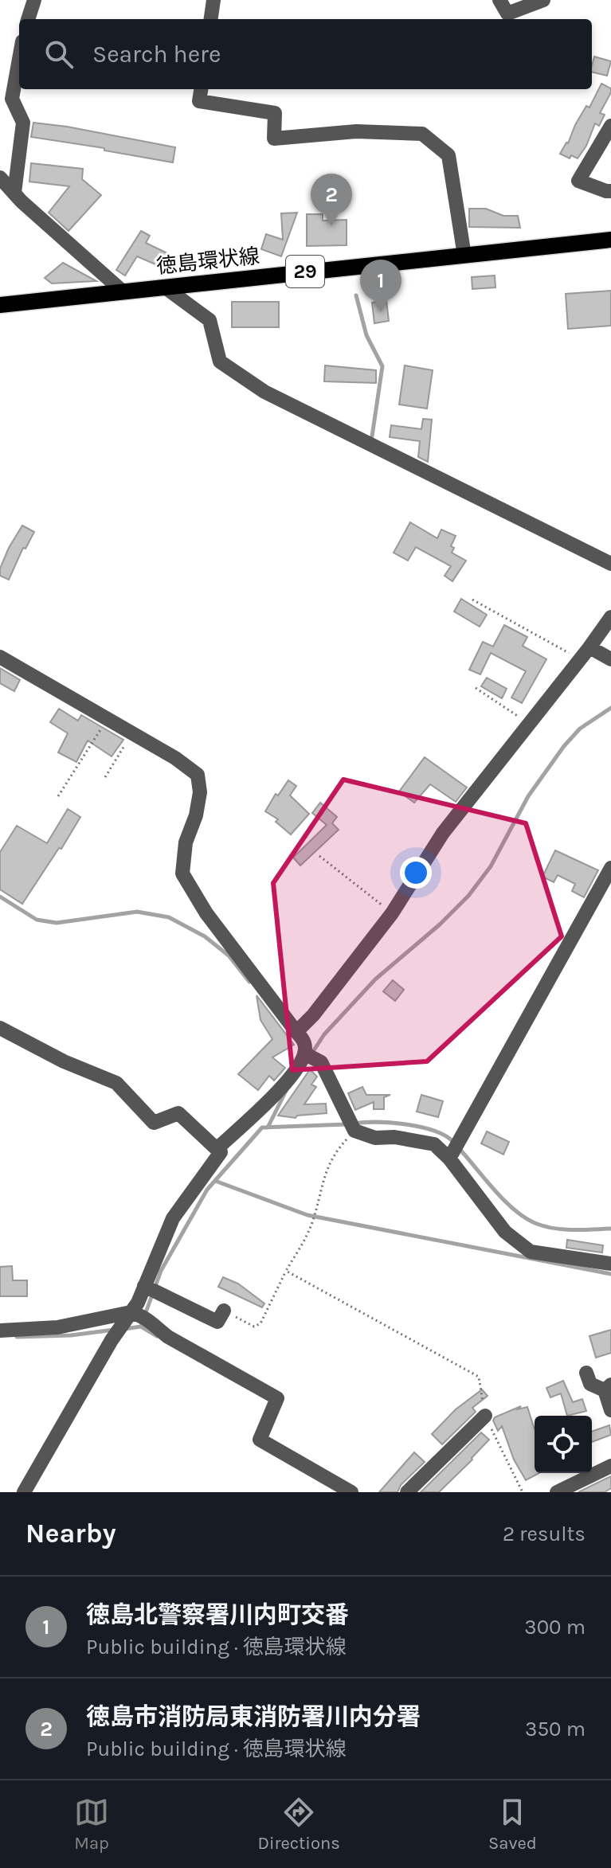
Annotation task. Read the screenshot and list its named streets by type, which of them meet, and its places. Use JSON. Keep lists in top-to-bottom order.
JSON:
{
  "streets": {
    "main road": ["徳島環状線", "29"]
  },
  "page": {
    "search": "Search here",
    "pins": ["2", "1"],
    "heading": ["Nearby", "2 results"],
    "list": [
      {
        "mark": "1",
        "name": "徳島北警察署川内町交番",
        "note": "Public building · 徳島環状線",
        "value": "300 m"
      },
      {
        "mark": "2",
        "name": "徳島市消防局東消防署川内分署",
        "note": "Public building · 徳島環状線",
        "value": "350 m"
      }
    ],
    "nav": ["Map", "Directions", "Saved"]
  }
}
